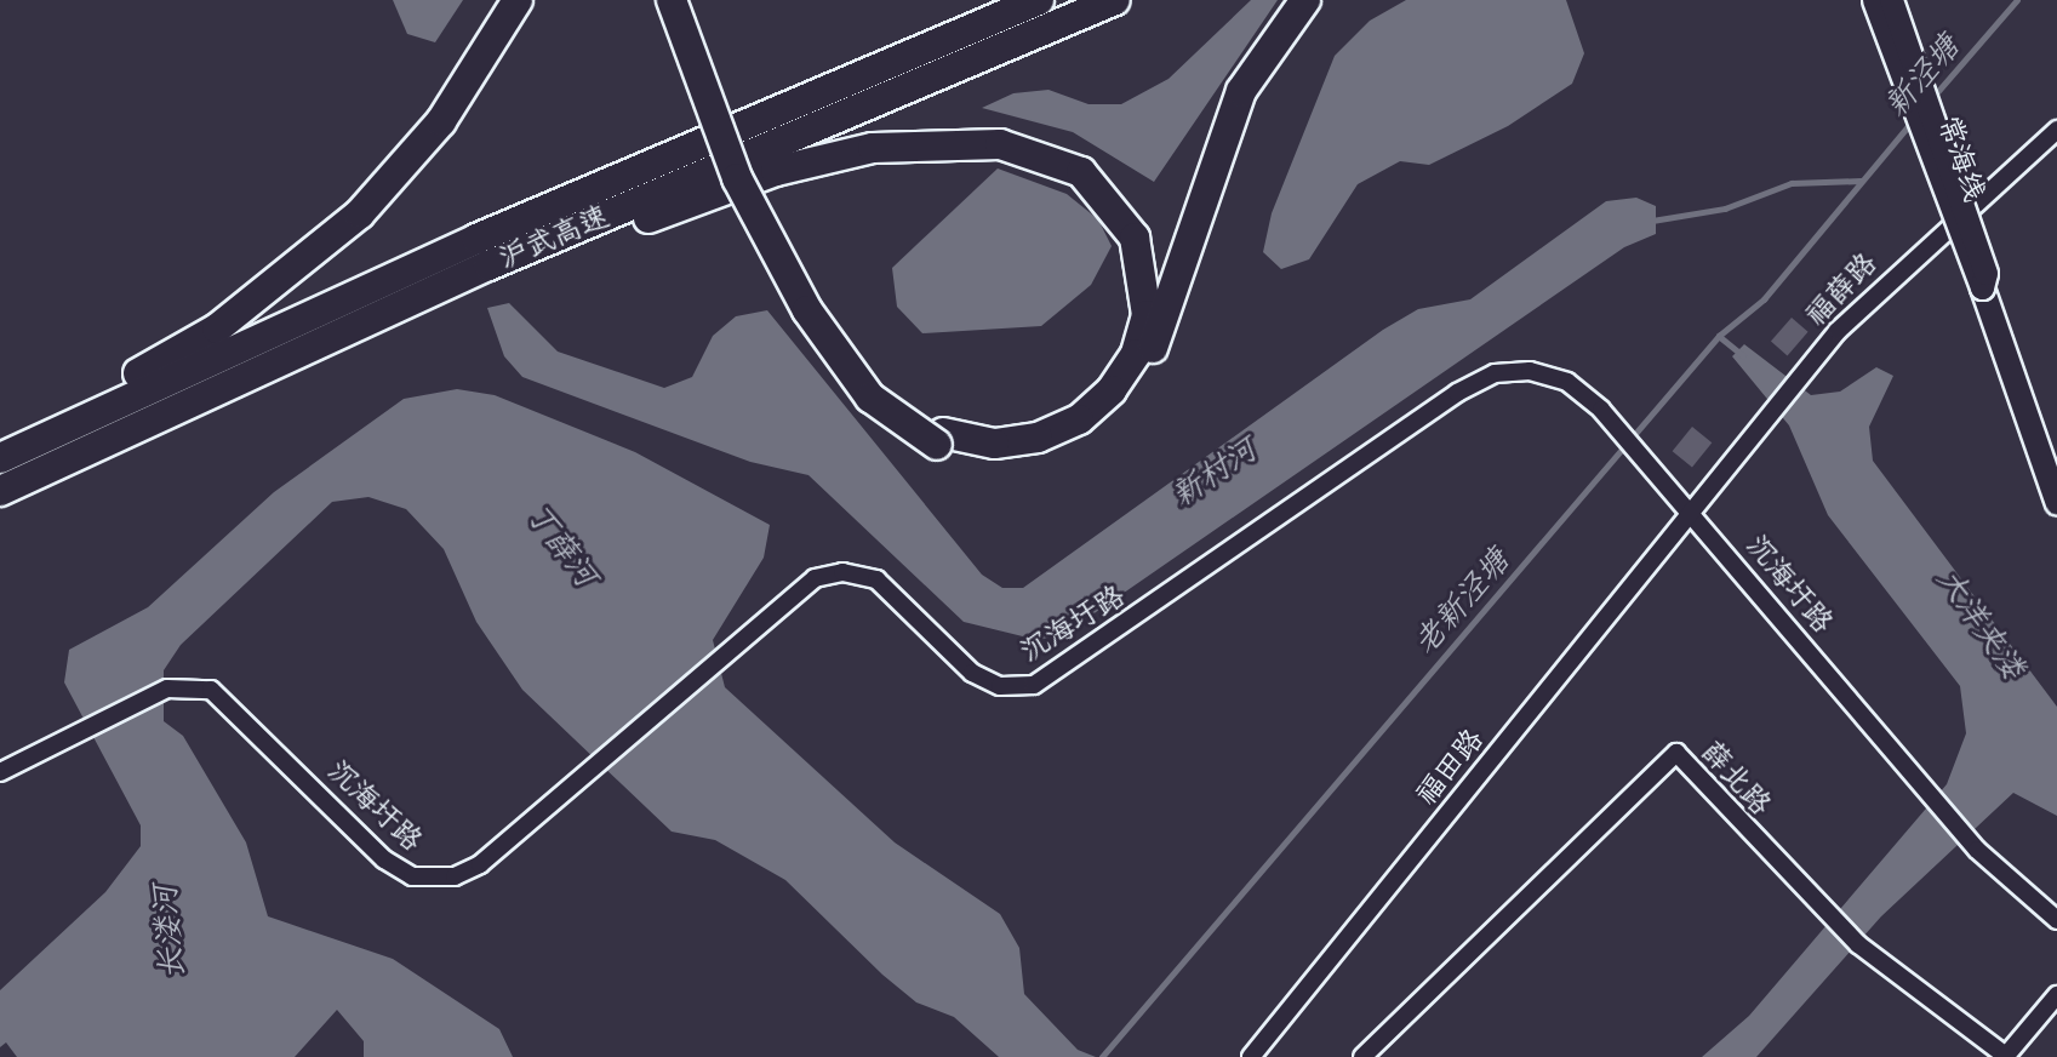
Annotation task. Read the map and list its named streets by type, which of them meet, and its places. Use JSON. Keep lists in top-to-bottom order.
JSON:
{
  "streets": {
    "highway": ["沪武高速"],
    "main road": ["常海线"],
    "street": [
      "福薛路",
      "沉海圩路",
      "福田路",
      "薛北路"
    ]
  },
  "crossings": [
    ["福薛路", "沉海圩路"],
    ["福薛路", "福田路"],
    ["沉海圩路", "福田路"]
  ],
  "water": [
    "新泾塘",
    "新村河",
    "丁薛河",
    "老新泾塘",
    "大洋夹溇",
    "长溇河"
  ]
}
